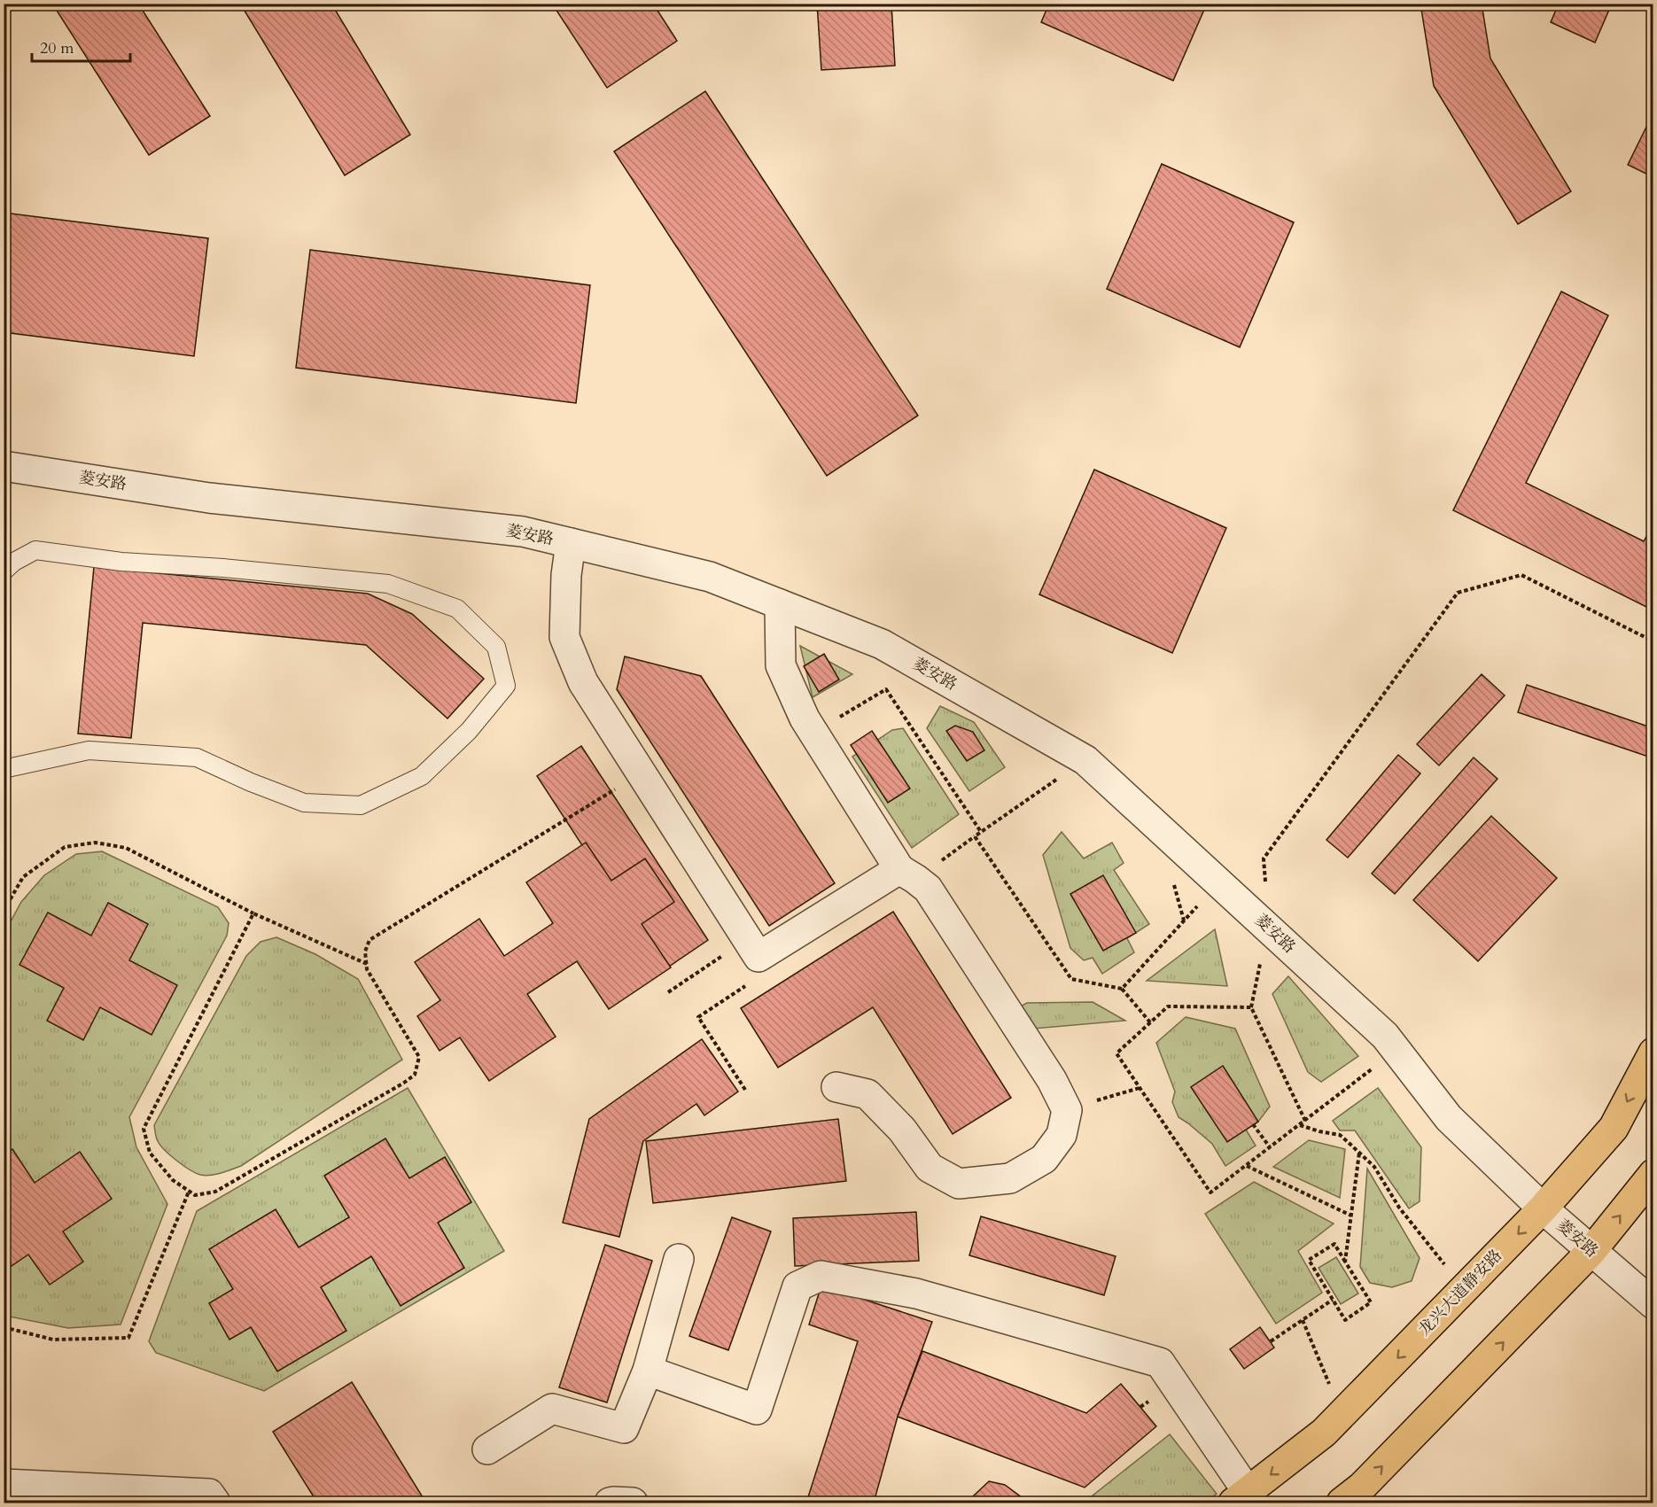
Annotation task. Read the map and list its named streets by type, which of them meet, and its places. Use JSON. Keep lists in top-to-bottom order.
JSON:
{
  "streets": {
    "main road": ["龙兴大道静安路"],
    "street": ["菱安路"]
  },
  "crossings": [
    ["菱安路", "龙兴大道静安路"]
  ],
  "scale_bar": "20 m"
}
